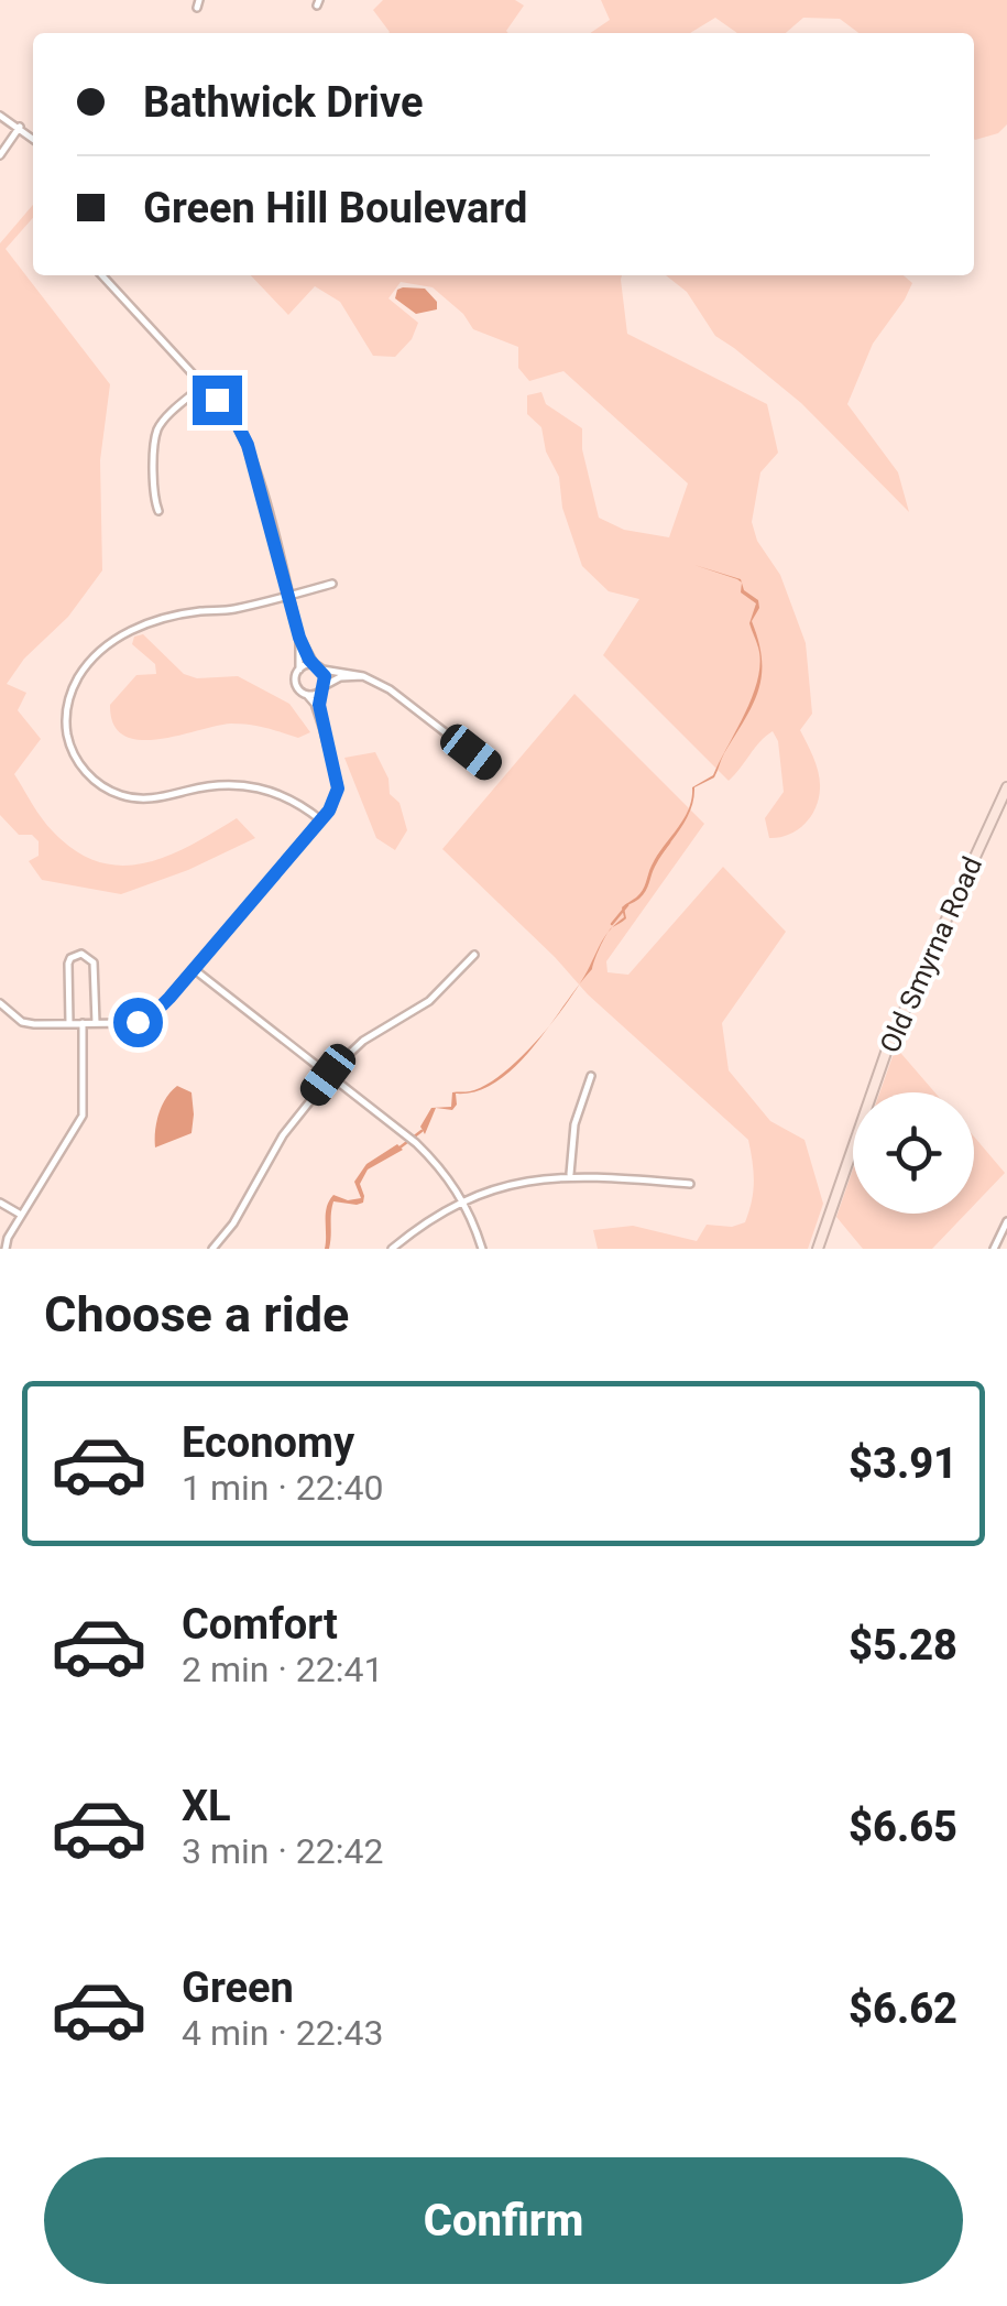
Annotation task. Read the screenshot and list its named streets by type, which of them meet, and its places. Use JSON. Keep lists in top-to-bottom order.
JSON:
{
  "streets": {
    "street": ["Old Smyrna Road"]
  },
  "page": {
    "banner": ["Bathwick Drive", "Green Hill Boulevard"],
    "heading": "Choose a ride",
    "list": [
      {
        "name": "Economy",
        "note": "1 min · 22:40",
        "value": "$3.91"
      },
      {
        "name": "Comfort",
        "note": "2 min · 22:41",
        "value": "$5.28"
      },
      {
        "name": "XL",
        "note": "3 min · 22:42",
        "value": "$6.65"
      },
      {
        "name": "Green",
        "note": "4 min · 22:43",
        "value": "$6.62"
      }
    ],
    "buttons": "Confirm"
  }
}
